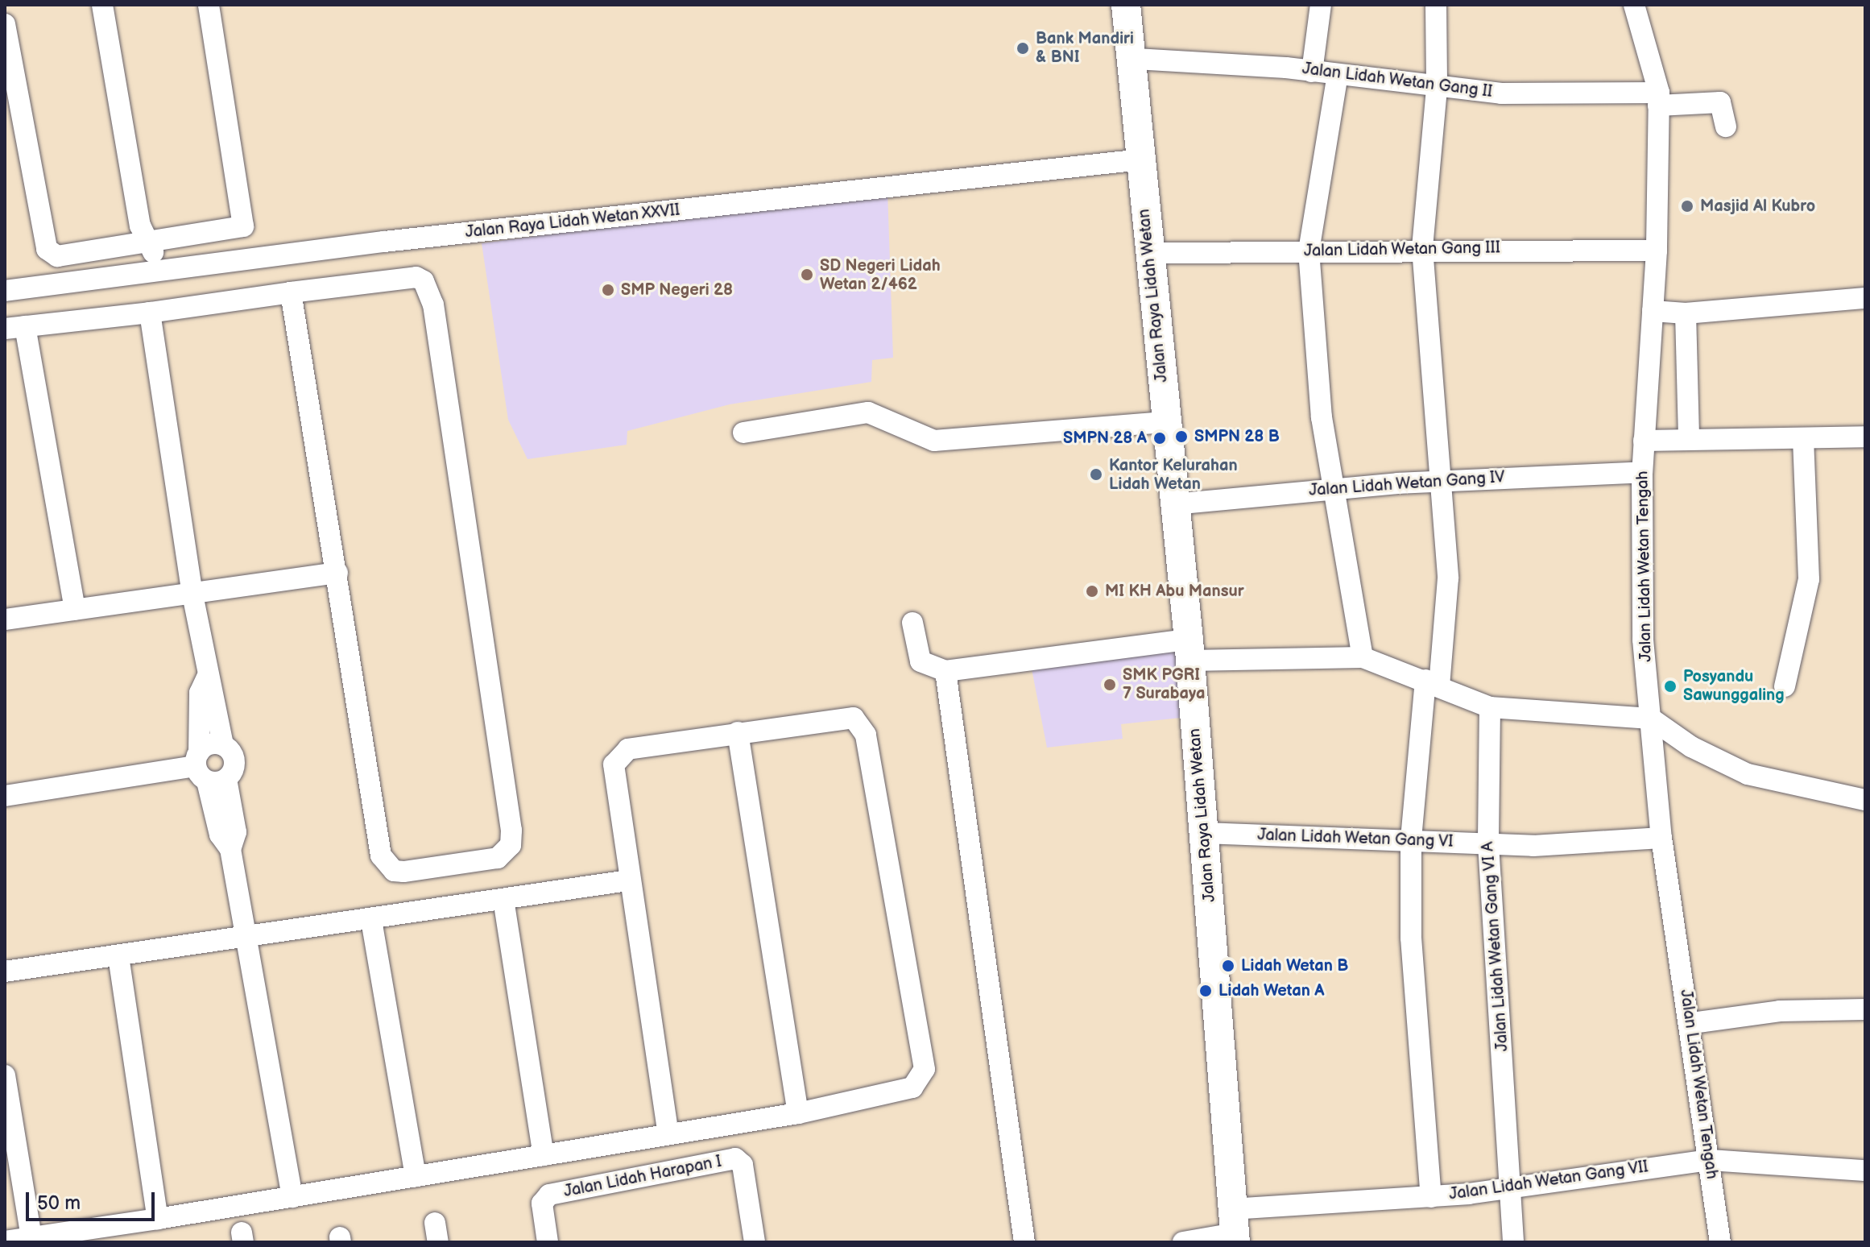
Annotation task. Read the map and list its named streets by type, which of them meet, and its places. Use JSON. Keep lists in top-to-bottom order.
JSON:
{
  "streets": {
    "main road": ["Jalan Raya Lidah Wetan"],
    "street": [
      "Jalan Lidah Wetan Gang II",
      "Jalan Raya Lidah Wetan XXVII",
      "Jalan Lidah Wetan Gang III",
      "Jalan Lidah Wetan Gang IV",
      "Jalan Lidah Wetan Tengah",
      "Jalan Lidah Wetan Gang VI",
      "Jalan Lidah Wetan Gang VI A",
      "Jalan Lidah Harapan I",
      "Jalan Lidah Wetan Gang VII"
    ]
  },
  "crossings": [
    ["Jalan Lidah Wetan Gang II", "Jalan Raya Lidah Wetan"],
    ["Jalan Lidah Wetan Gang II", "Jalan Lidah Wetan Tengah"],
    ["Jalan Raya Lidah Wetan XXVII", "Jalan Raya Lidah Wetan"],
    ["Jalan Lidah Wetan Gang III", "Jalan Raya Lidah Wetan"],
    ["Jalan Lidah Wetan Gang III", "Jalan Lidah Wetan Tengah"],
    ["Jalan Raya Lidah Wetan", "Jalan Lidah Wetan Gang IV"],
    ["Jalan Raya Lidah Wetan", "Jalan Lidah Wetan Gang VI"],
    ["Jalan Raya Lidah Wetan", "Jalan Lidah Wetan Gang VII"],
    ["Jalan Lidah Wetan Gang IV", "Jalan Lidah Wetan Tengah"],
    ["Jalan Lidah Wetan Tengah", "Jalan Lidah Wetan Gang VI"],
    ["Jalan Lidah Wetan Tengah", "Jalan Lidah Wetan Gang VII"],
    ["Jalan Lidah Wetan Gang VI", "Jalan Lidah Wetan Gang VI A"],
    ["Jalan Lidah Wetan Gang VI A", "Jalan Lidah Wetan Gang VII"]
  ],
  "places": [
    "Bank Mandiri & BNI",
    "Masjid Al Kubro",
    "SD Negeri Lidah Wetan 2/462",
    "SMP Negeri 28",
    "SMPN 28 B",
    "SMPN 28 A",
    "Kantor Kelurahan Lidah Wetan",
    "MI KH Abu Mansur",
    "SMK PGRI 7 Surabaya",
    "Posyandu Sawunggaling",
    "Lidah Wetan B",
    "Lidah Wetan A"
  ],
  "scale_bar": "50 m"
}
